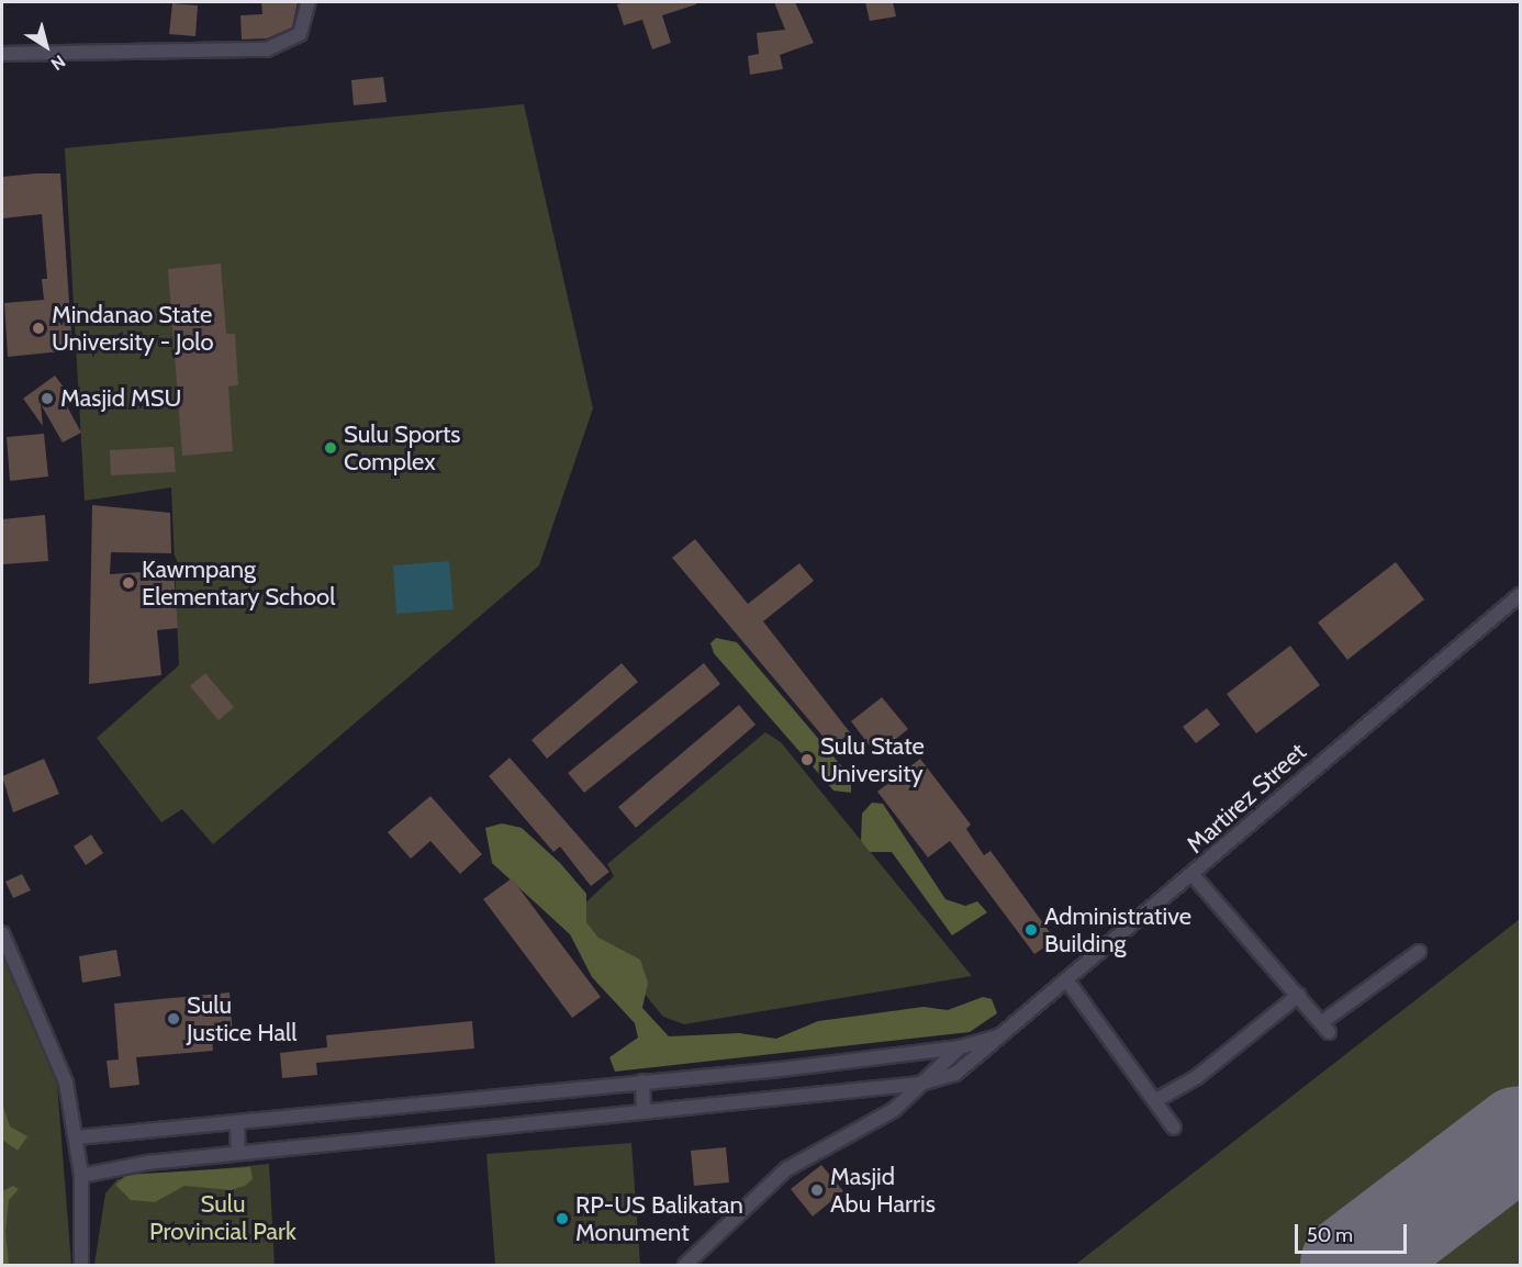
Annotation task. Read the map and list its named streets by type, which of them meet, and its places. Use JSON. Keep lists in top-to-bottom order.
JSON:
{
  "streets": {
    "street": ["Martirez Street"]
  },
  "parks": ["Sulu Provincial Park"],
  "places": [
    "Mindanao State University - Jolo",
    "Masjid MSU",
    "Sulu Sports Complex",
    "Kawmpang Elementary School",
    "Sulu State University",
    "Administrative Building",
    "Sulu Justice Hall",
    "Masjid Abu Harris",
    "RP-US Balikatan Monument"
  ],
  "scale_bar": "50 m",
  "north": "bottom right"
}
